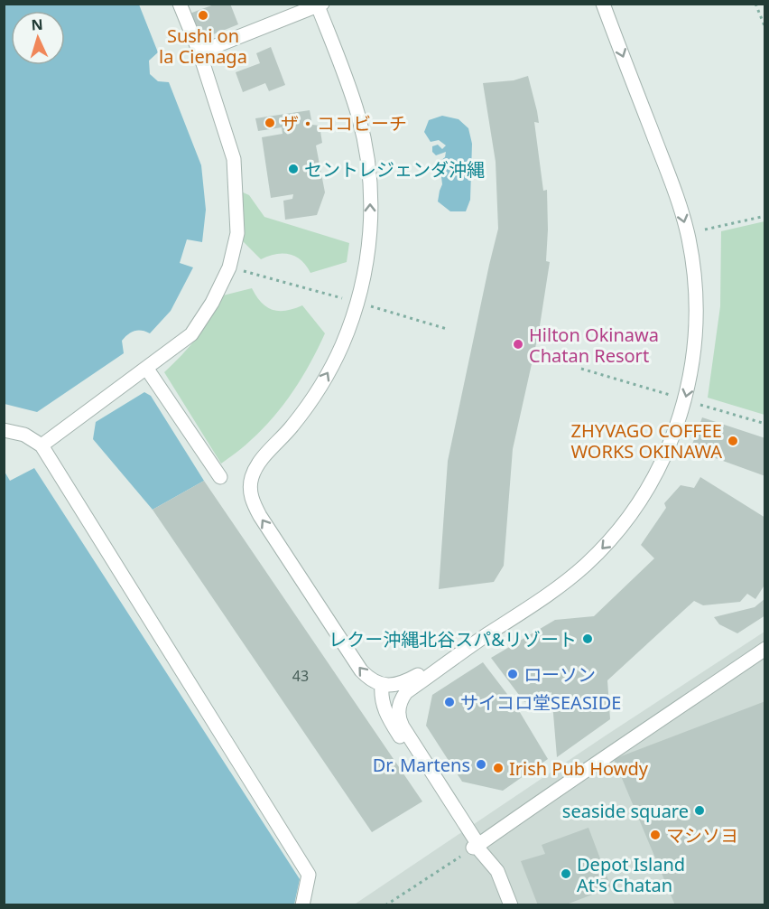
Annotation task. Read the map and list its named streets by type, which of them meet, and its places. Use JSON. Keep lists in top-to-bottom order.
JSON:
{
  "places": [
    "Sushi on la Cienaga",
    "ザ・ココビーチ",
    "セントレジェンダ沖縄",
    "Hilton Okinawa Chatan Resort",
    "ZHYVAGO COFFEE WORKS OKINAWA",
    "レクー沖縄北谷スパ&リゾート",
    "ローソン",
    "サイコロ堂SEASIDE",
    "Dr. Martens",
    "Irish Pub Howdy",
    "seaside square",
    "マシソヨ",
    "Depot Island At's Chatan"
  ],
  "house_numbers": ["43"],
  "north": "top"
}
